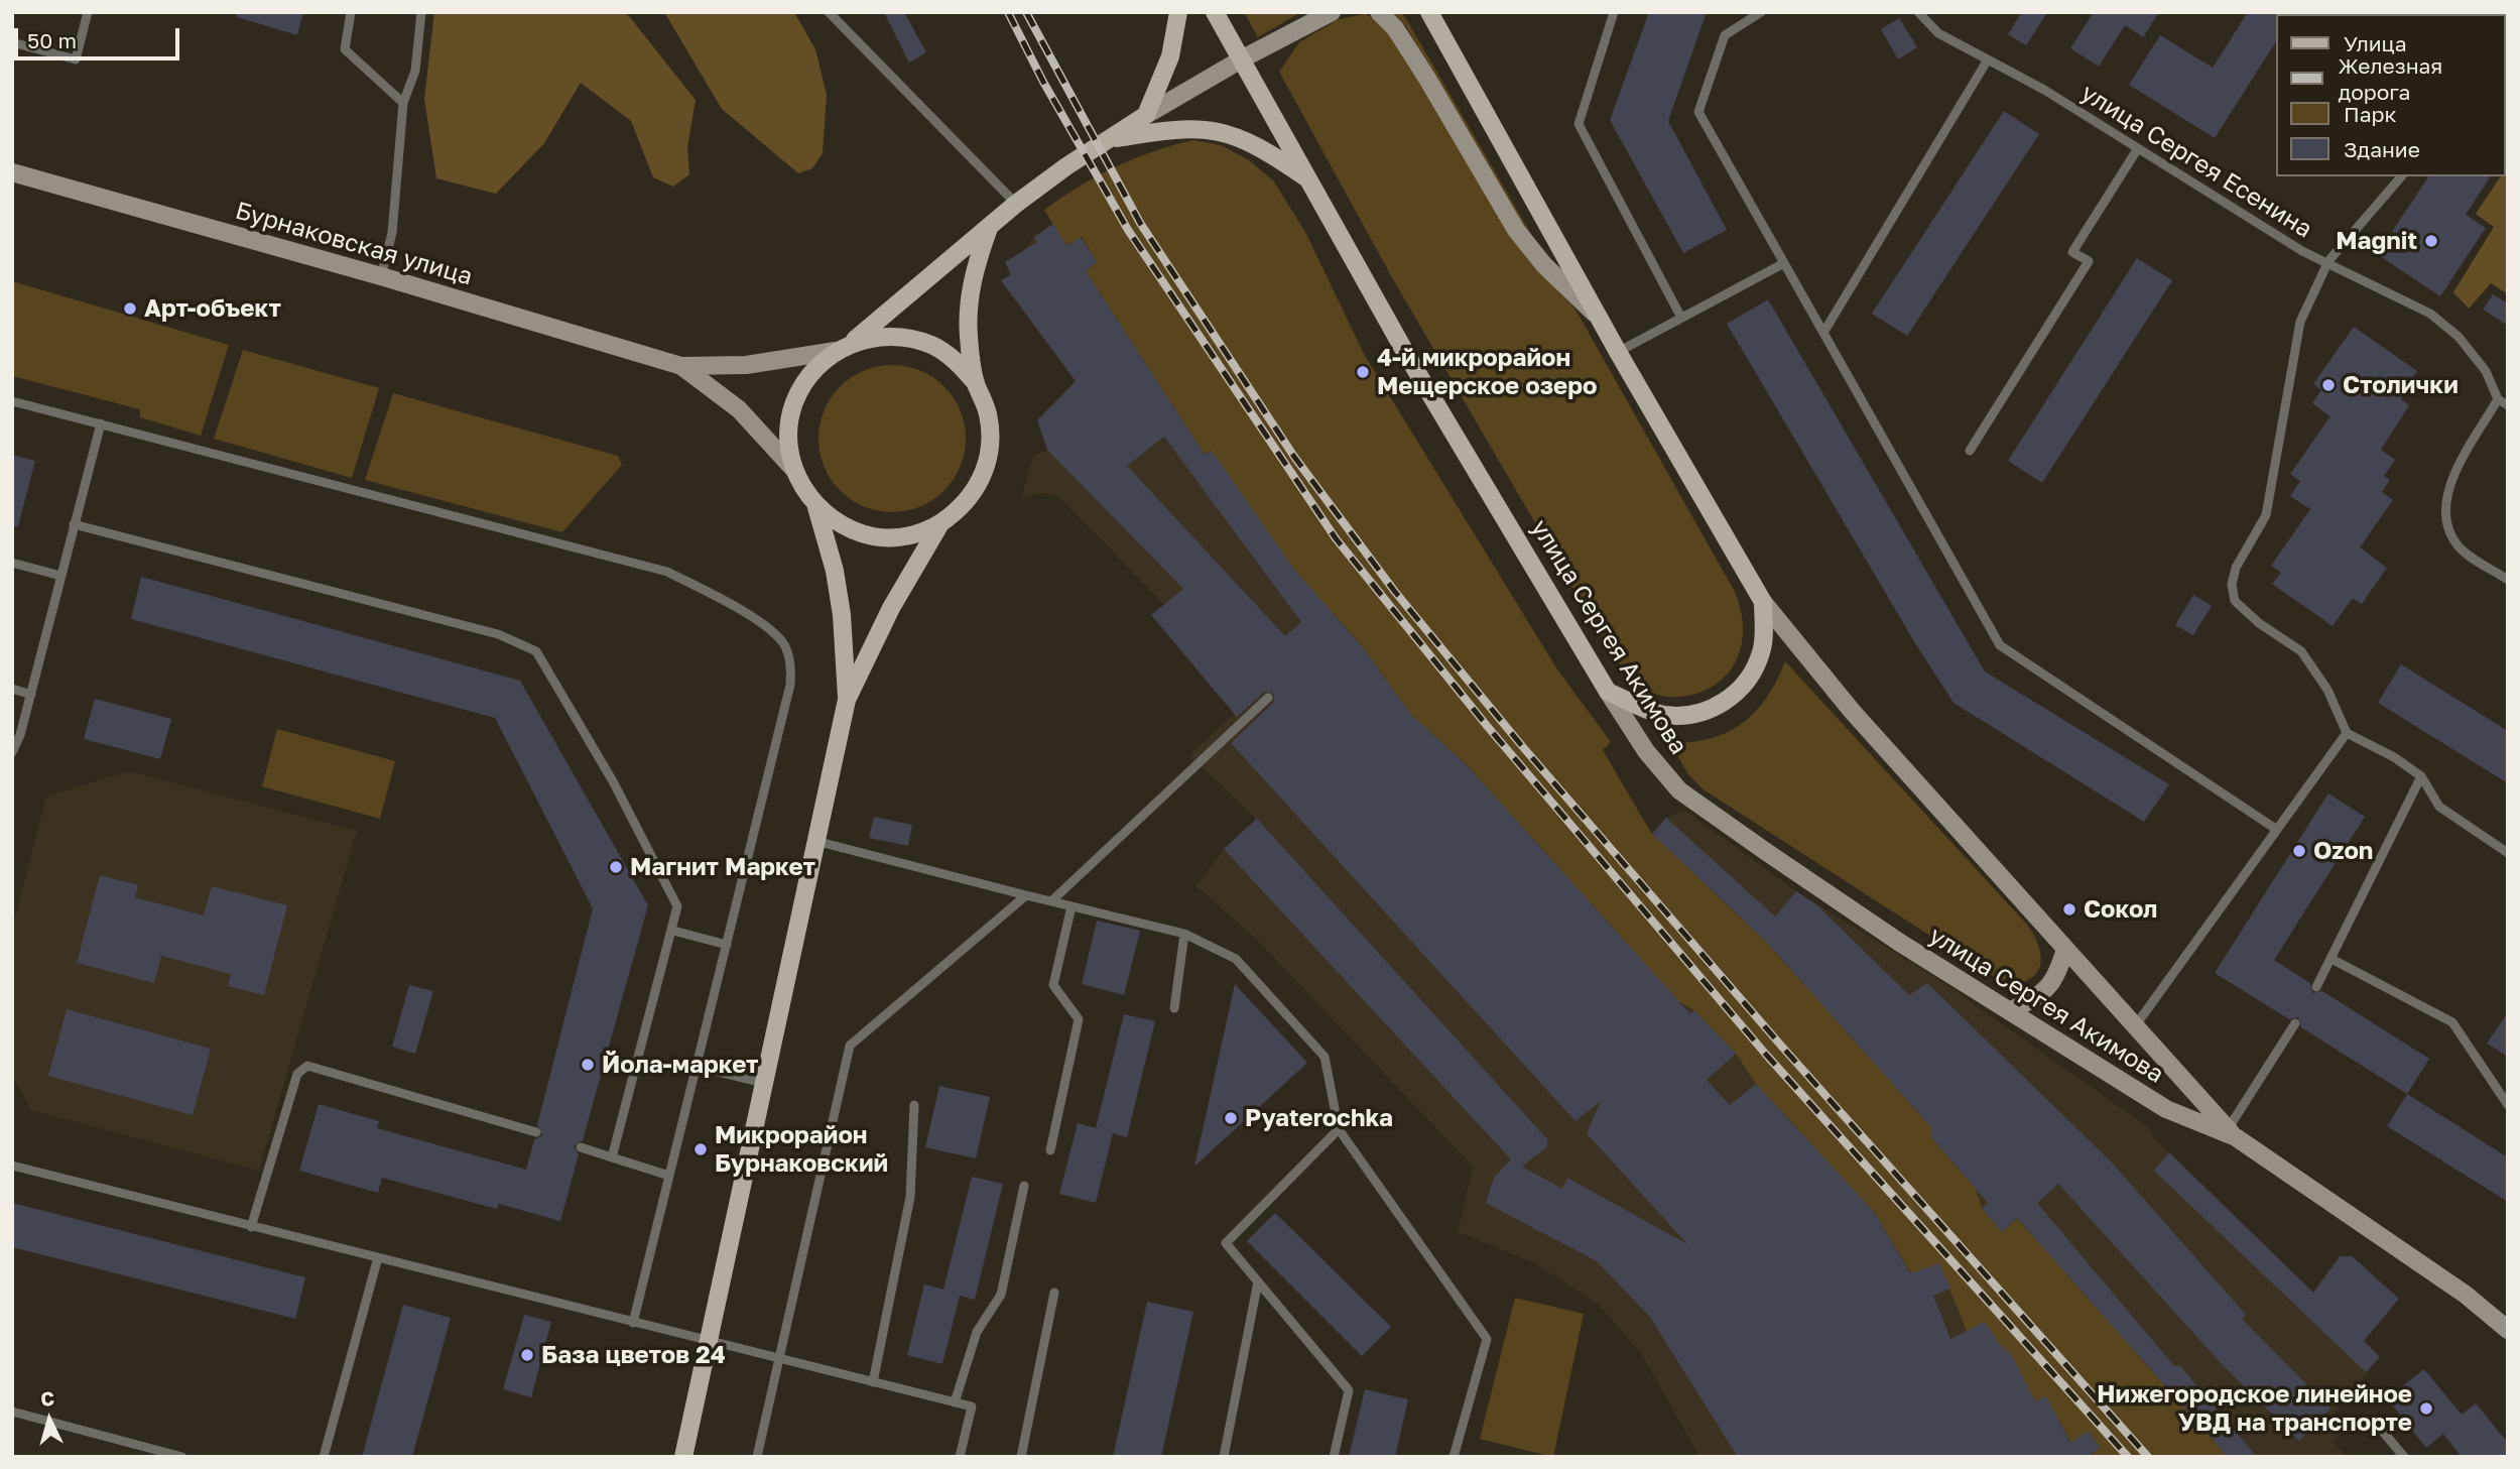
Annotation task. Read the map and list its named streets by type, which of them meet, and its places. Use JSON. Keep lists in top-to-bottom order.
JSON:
{
  "streets": {
    "main road": ["Бурнаковская улица", "улица Сергея Акимова"],
    "lane": ["улица Сергея Есенина"]
  },
  "places": [
    "Magnit",
    "Арт-объект",
    "4-й микрорайон Мещерское озеро",
    "Столички",
    "Ozon",
    "Магнит Маркет",
    "Сокол",
    "Йола-маркет",
    "Pyaterochka",
    "Микрорайон Бурнаковский",
    "База цветов 24",
    "Нижегородское линейное УВД на транспорте"
  ],
  "legend": [
    "Улица",
    "Железная дорога",
    "Парк",
    "Здание"
  ],
  "scale_bar": "50 m",
  "north": "top"
}
